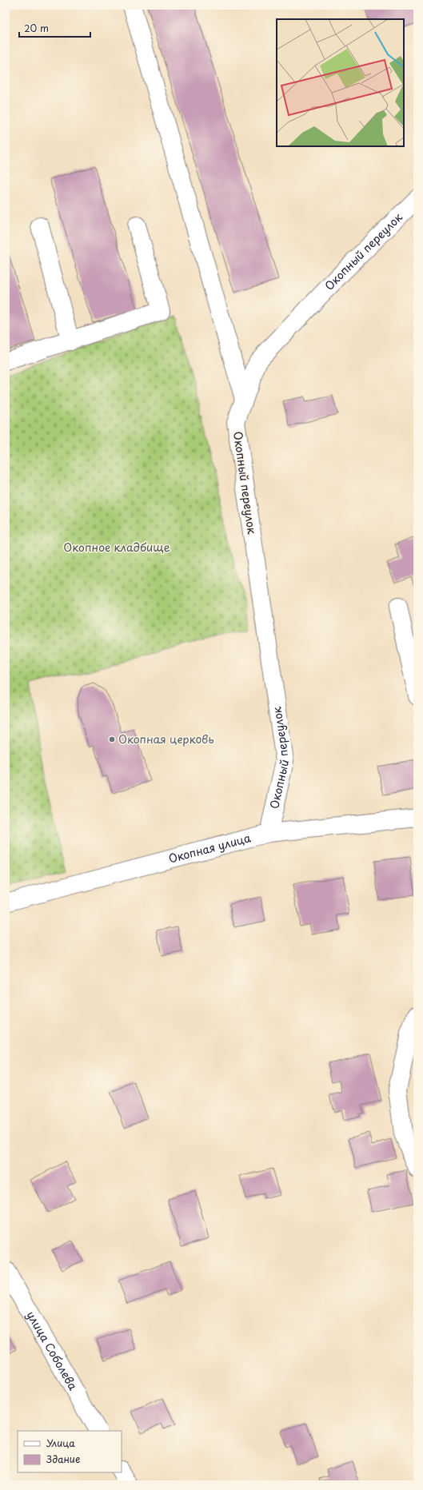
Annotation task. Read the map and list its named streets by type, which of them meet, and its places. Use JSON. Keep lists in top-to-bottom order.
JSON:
{
  "streets": {
    "street": ["Окопный переулок", "Окопная улица", "улица Соболева"]
  },
  "crossings": [
    ["Окопный переулок", "Окопная улица"]
  ],
  "parks": ["Окопное кладбище"],
  "places": ["Окопная церковь"],
  "legend": ["Улица", "Здание"],
  "scale_bar": "20 m"
}
